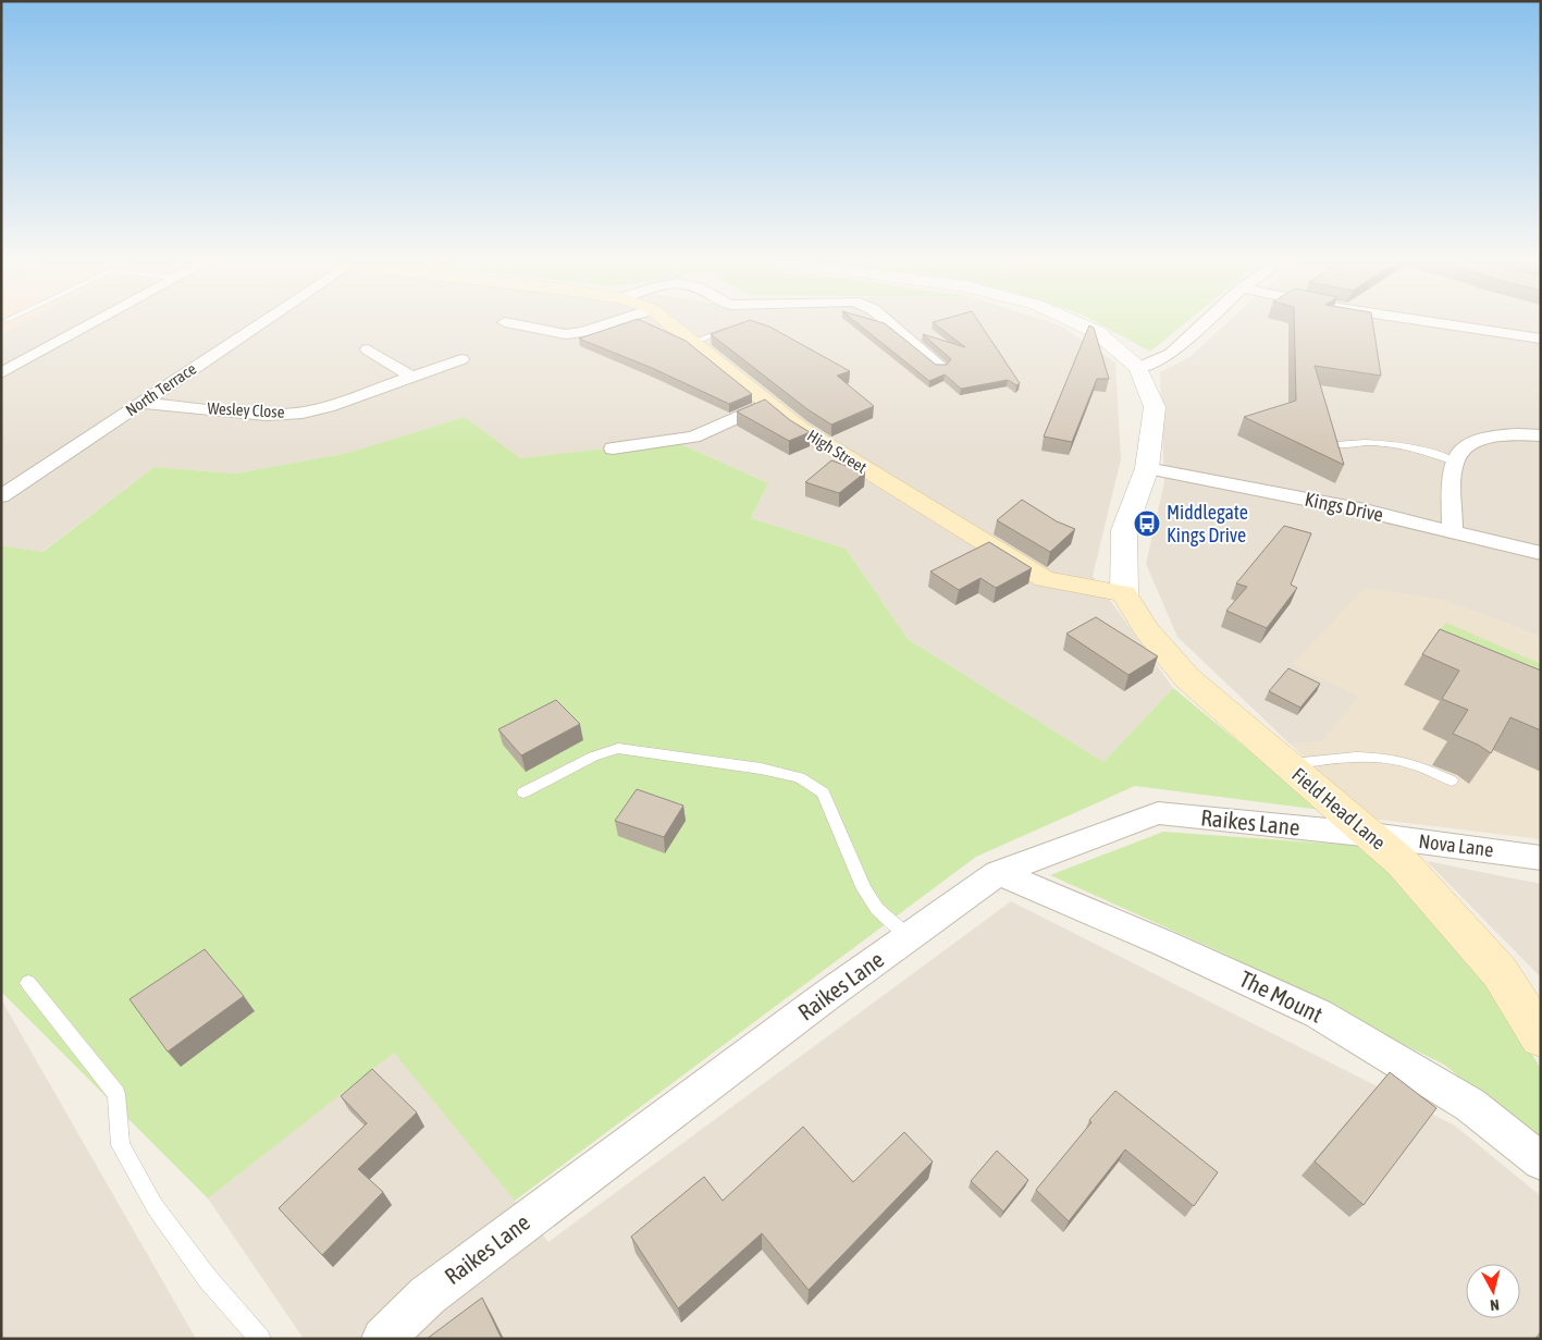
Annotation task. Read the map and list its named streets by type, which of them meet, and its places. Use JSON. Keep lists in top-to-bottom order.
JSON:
{
  "streets": {
    "main road": ["High Street", "Field Head Lane"],
    "street": [
      "North Terrace",
      "Wesley Close",
      "Kings Drive",
      "Raikes Lane",
      "Nova Lane",
      "The Mount"
    ]
  },
  "crossings": [
    ["North Terrace", "Wesley Close"],
    ["High Street", "Field Head Lane"],
    ["Field Head Lane", "Raikes Lane"],
    ["Field Head Lane", "Nova Lane"],
    ["Raikes Lane", "Nova Lane"],
    ["Raikes Lane", "The Mount"]
  ],
  "places": {
    "bus stop": ["Middlegate Kings Drive"]
  },
  "north": "bottom"
}
